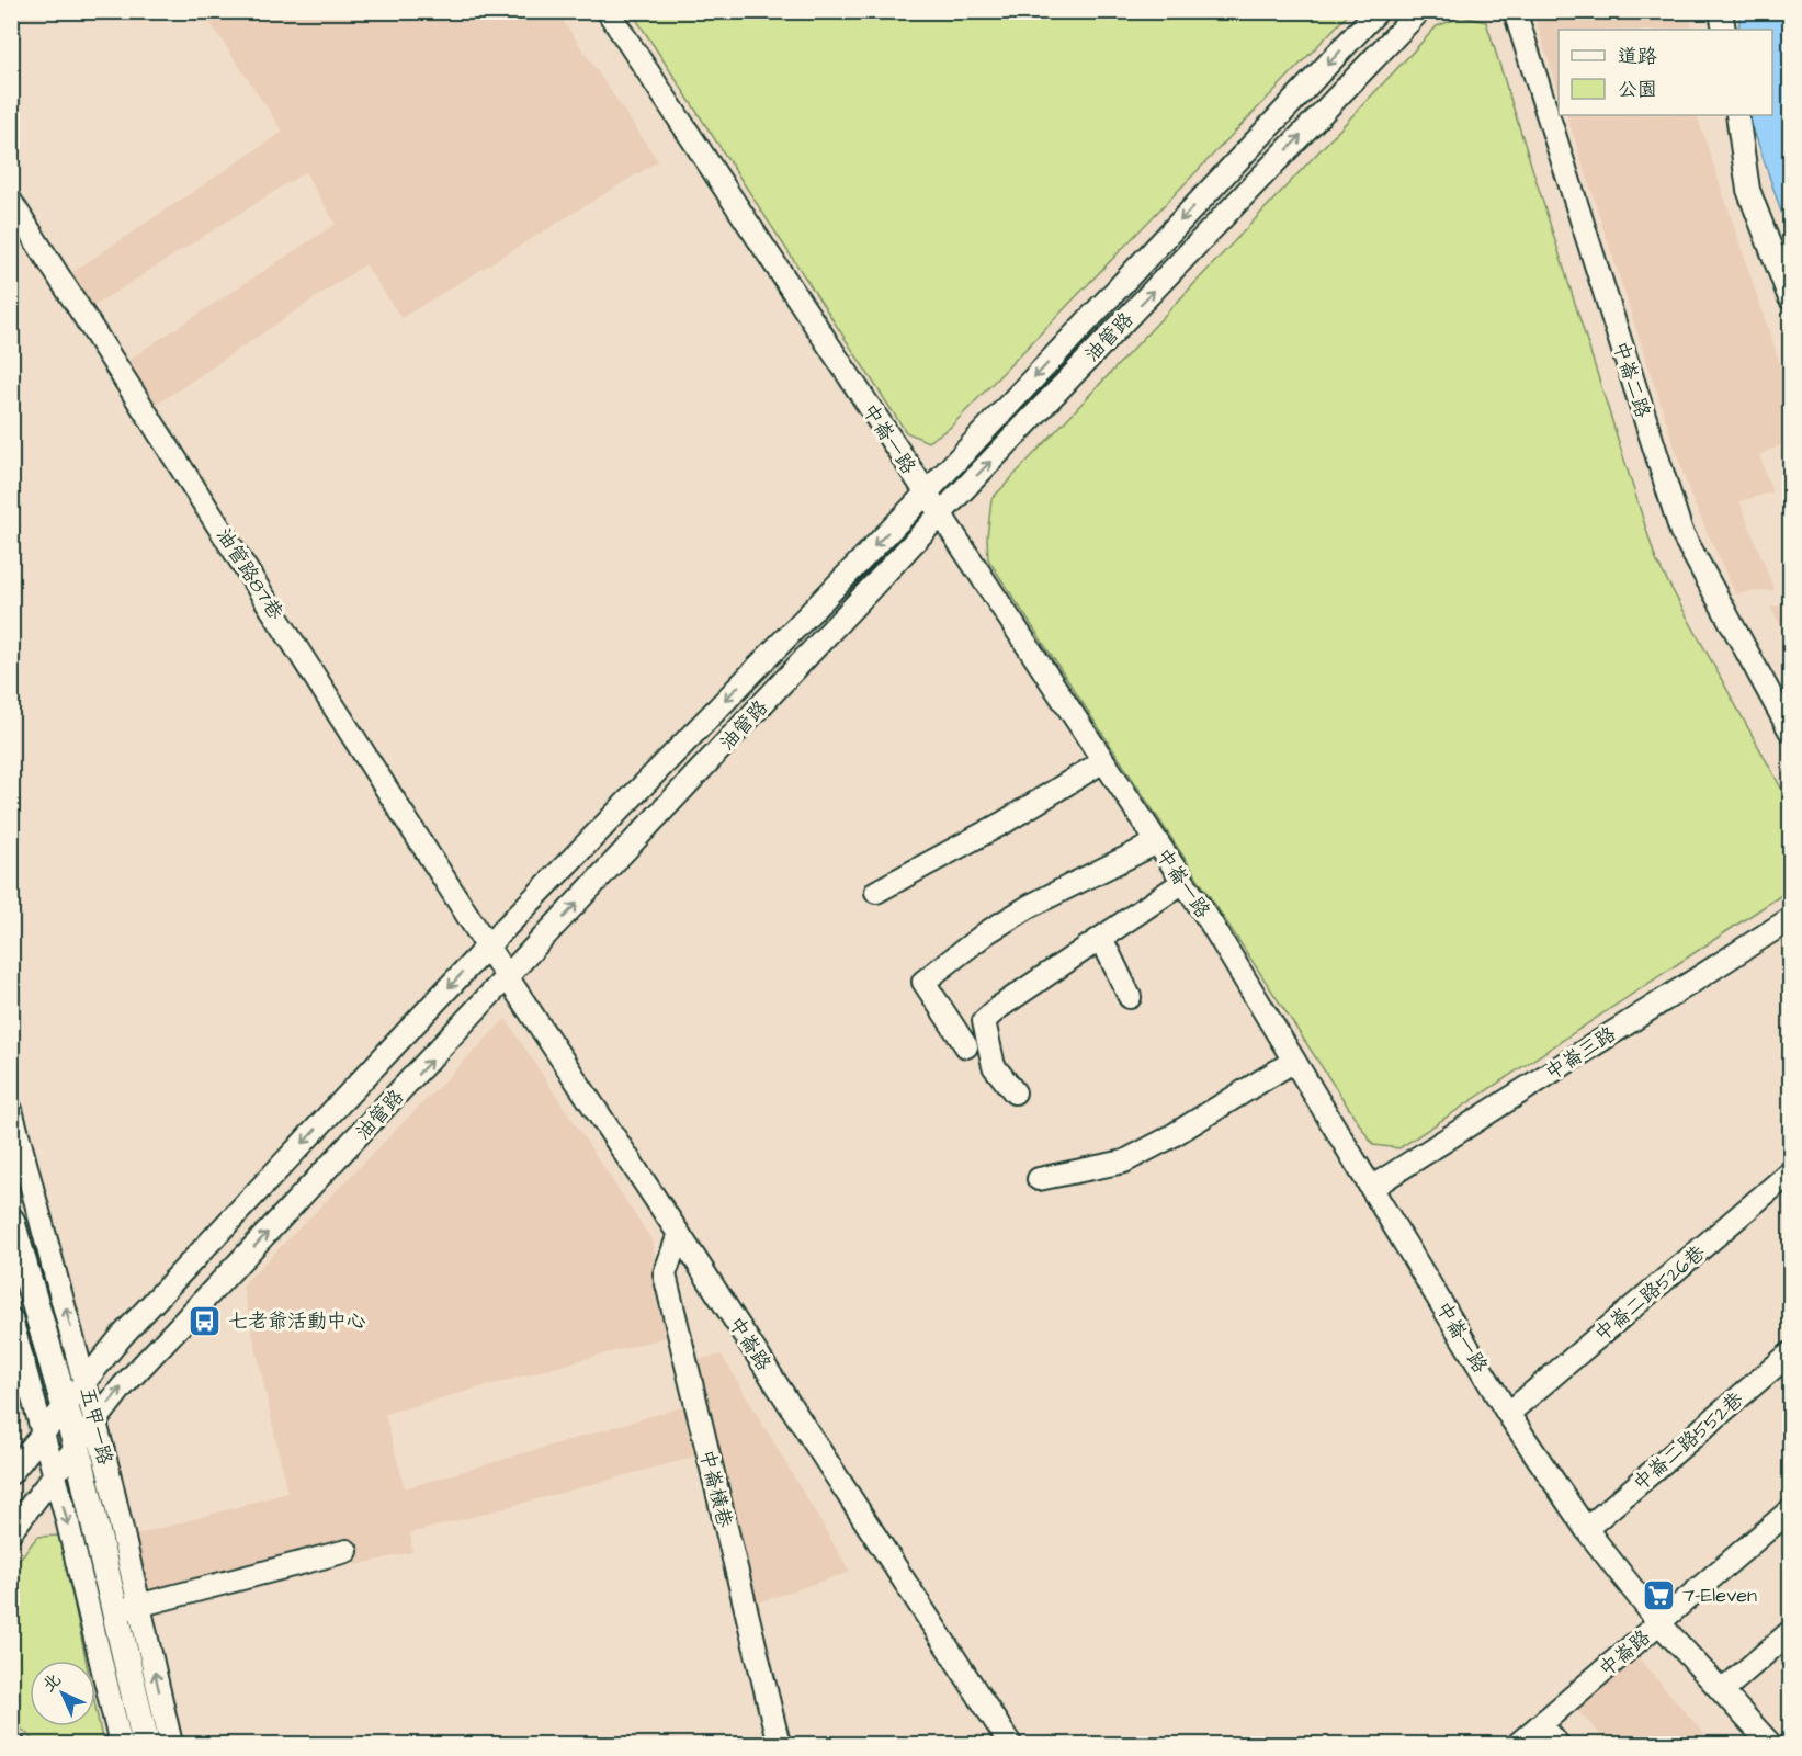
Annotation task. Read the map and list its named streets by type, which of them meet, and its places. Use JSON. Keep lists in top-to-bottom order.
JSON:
{
  "streets": {
    "main road": ["五甲一路"],
    "street": [
      "油管路",
      "中崙二路",
      "中崙一路",
      "油管路87巷",
      "中崙三路",
      "中崙二路526巷",
      "中崙路",
      "中崙二路552巷",
      "中崙橫巷"
    ]
  },
  "crossings": [
    ["油管路", "中崙一路"],
    ["油管路", "油管路87巷"],
    ["油管路", "中崙路"],
    ["油管路", "五甲一路"],
    ["中崙一路", "中崙三路"],
    ["中崙一路", "中崙二路526巷"],
    ["中崙一路", "中崙路"],
    ["中崙一路", "中崙二路552巷"],
    ["油管路87巷", "中崙路"],
    ["中崙路", "中崙橫巷"]
  ],
  "places": {
    "bus stop": ["七老爺活動中心"],
    "supermarket": ["7-Eleven"]
  },
  "legend": ["道路", "公園"],
  "north": "top left"
}
